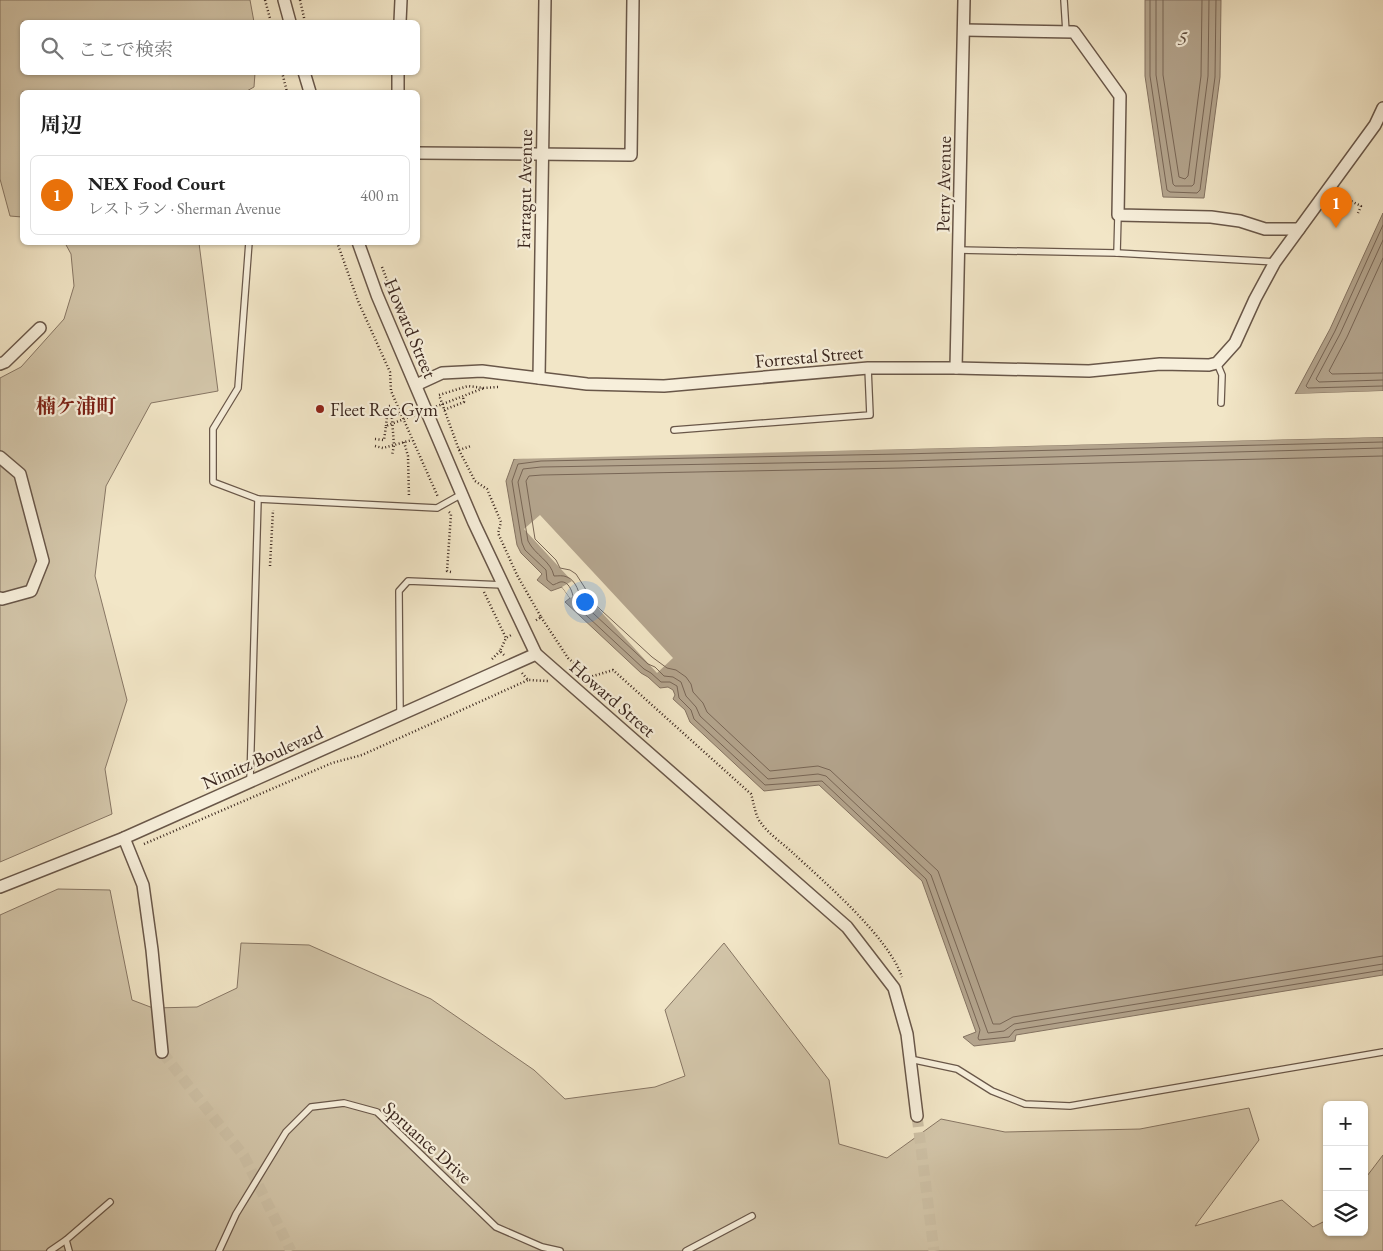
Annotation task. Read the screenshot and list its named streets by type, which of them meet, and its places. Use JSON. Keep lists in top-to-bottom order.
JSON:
{
  "streets": {
    "street": [
      "Perry Avenue",
      "Farragut Avenue",
      "Howard Street",
      "Forrestal Street",
      "Nimitz Boulevard"
    ],
    "lane": ["Spruance Drive"]
  },
  "crossings": [
    ["Perry Avenue", "Forrestal Street"],
    ["Farragut Avenue", "Forrestal Street"],
    ["Howard Street", "Forrestal Street"],
    ["Howard Street", "Nimitz Boulevard"]
  ],
  "districts": ["楠ケ浦町"],
  "water": ["5"],
  "places": ["Fleet Rec Gym"],
  "page": {
    "search": "ここで検索",
    "heading": "周辺",
    "list": [
      {
        "mark": "1",
        "name": "NEX Food Court",
        "note": "レストラン · Sherman Avenue",
        "value": "400 m"
      }
    ],
    "pins": "1",
    "map_buttons": ["+", "−"]
  }
}
